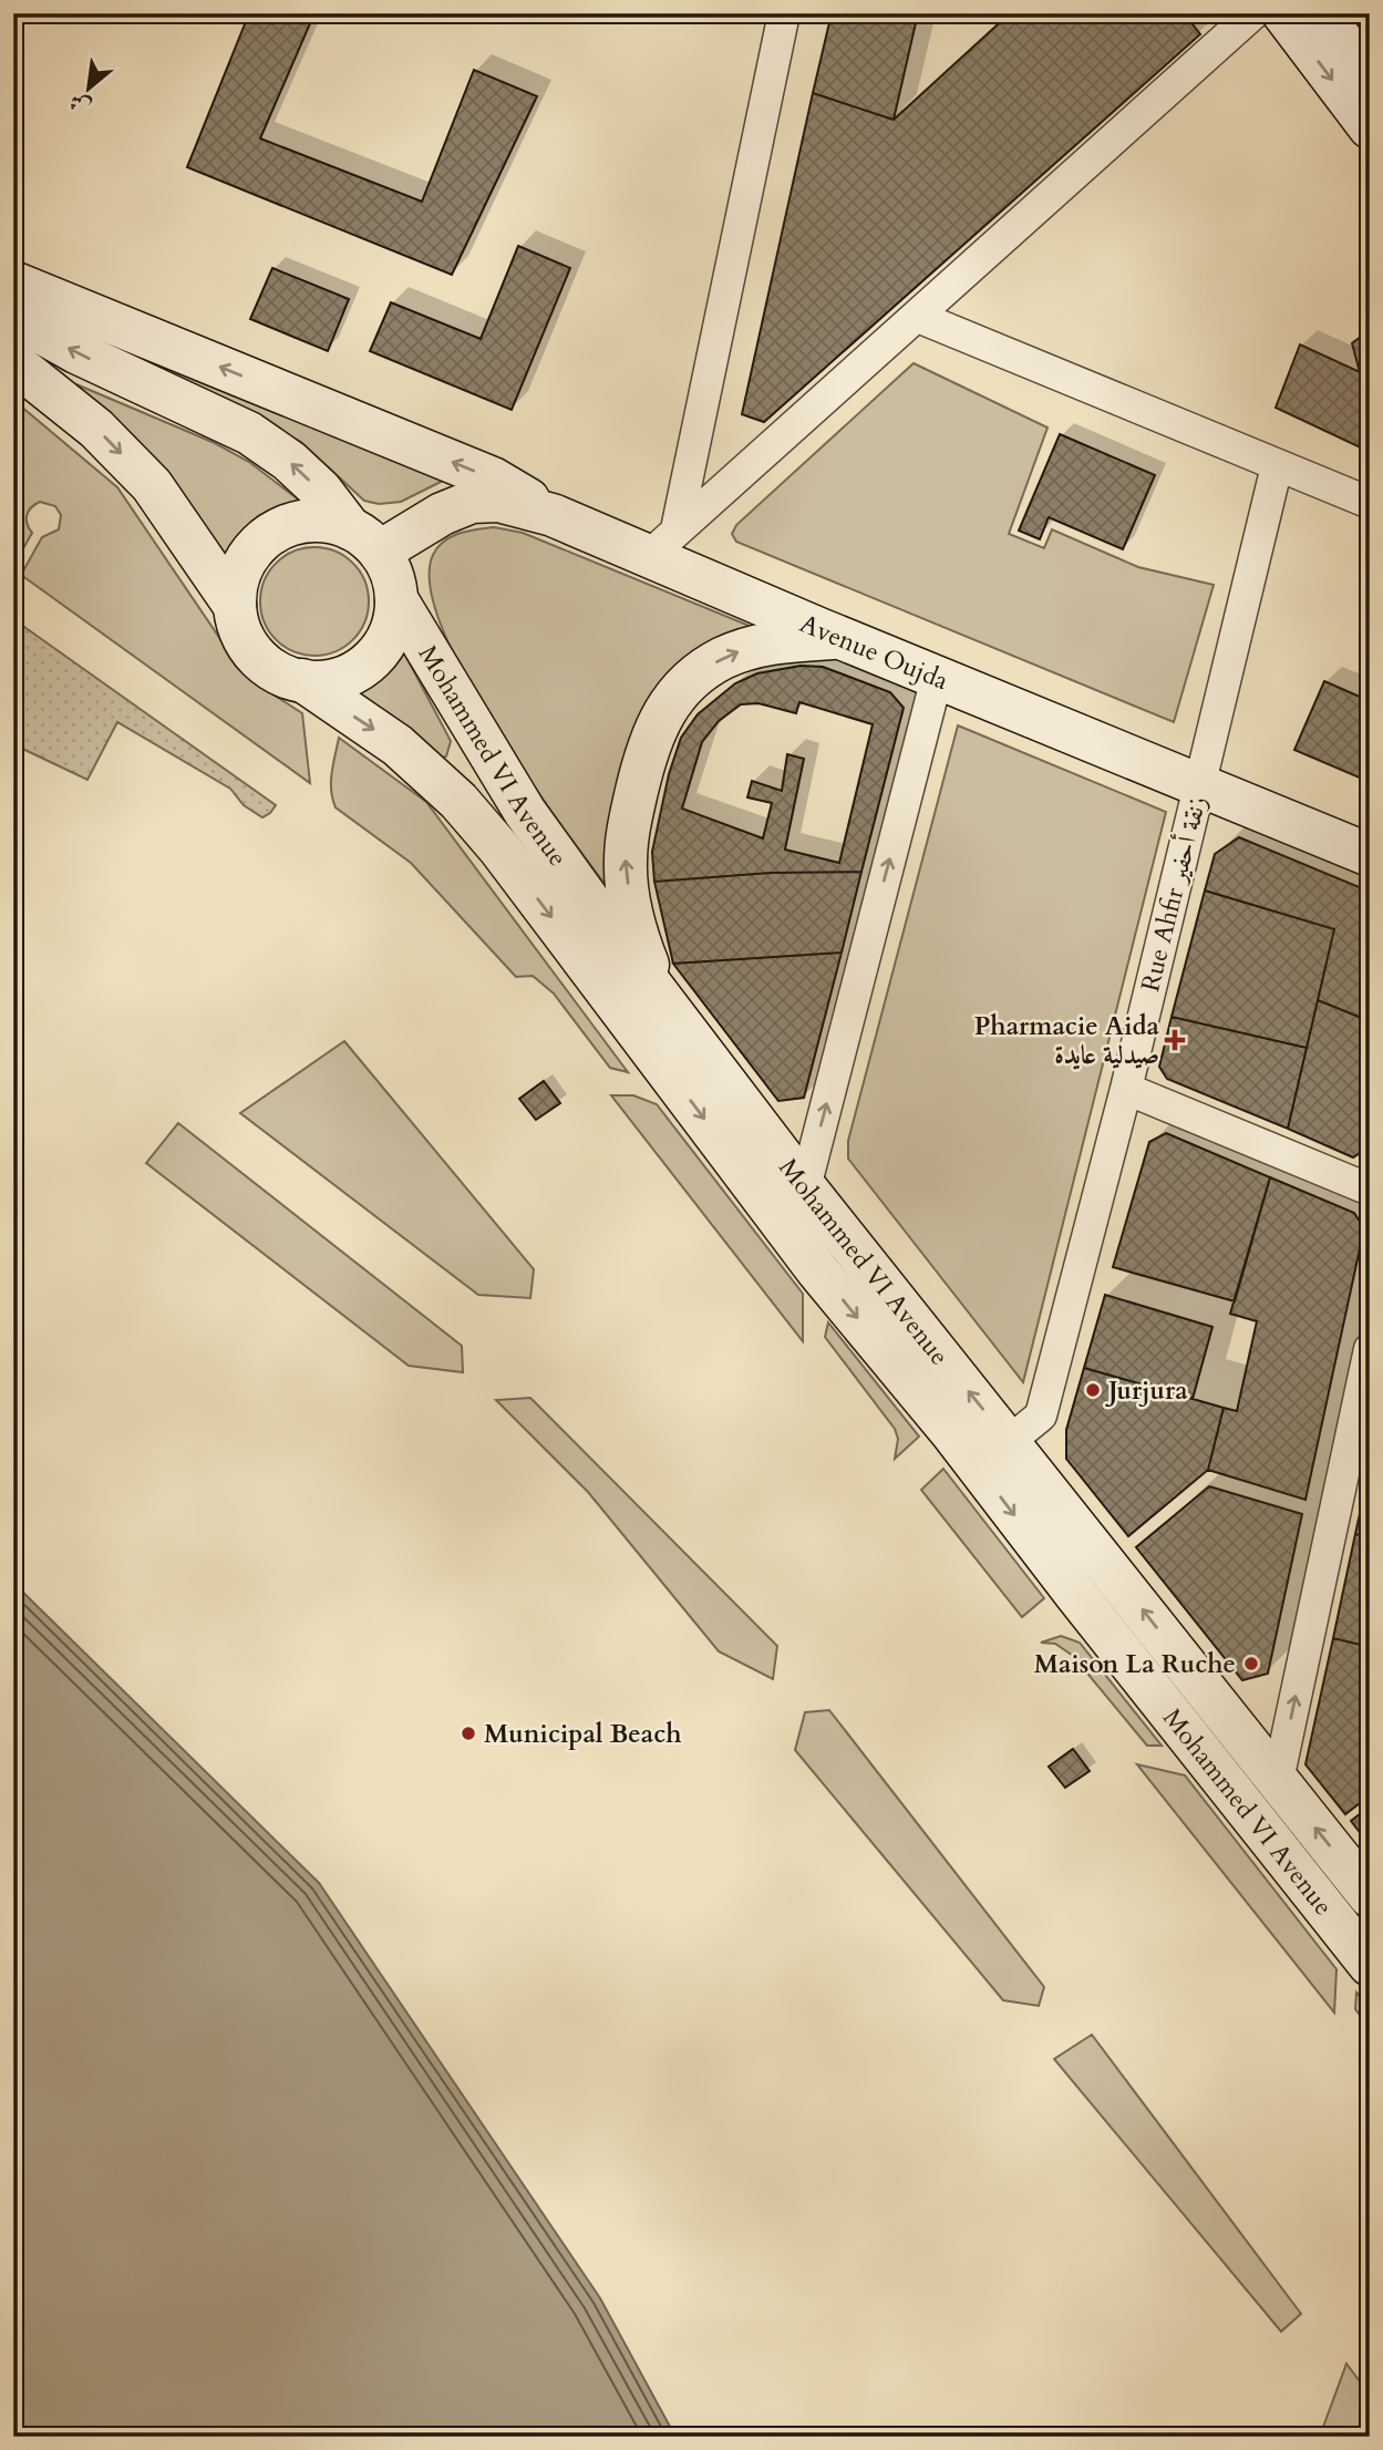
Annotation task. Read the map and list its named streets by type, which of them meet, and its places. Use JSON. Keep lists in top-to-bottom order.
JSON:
{
  "streets": {
    "main road": ["Avenue Oujda", "Mohammed VI Avenue"],
    "street": ["Rue Ahfir زنقة أحفير"]
  },
  "crossings": [
    ["Avenue Oujda", "Mohammed VI Avenue"],
    ["Avenue Oujda", "Rue Ahfir زنقة أحفير"],
    ["Mohammed VI Avenue", "Rue Ahfir زنقة أحفير"]
  ],
  "places": {
    "health": ["Pharmacie Aida صيدلية عايدة"],
    "other": ["Jurjura", "Maison La Ruche", "Municipal Beach"]
  },
  "north": "bottom left"
}
